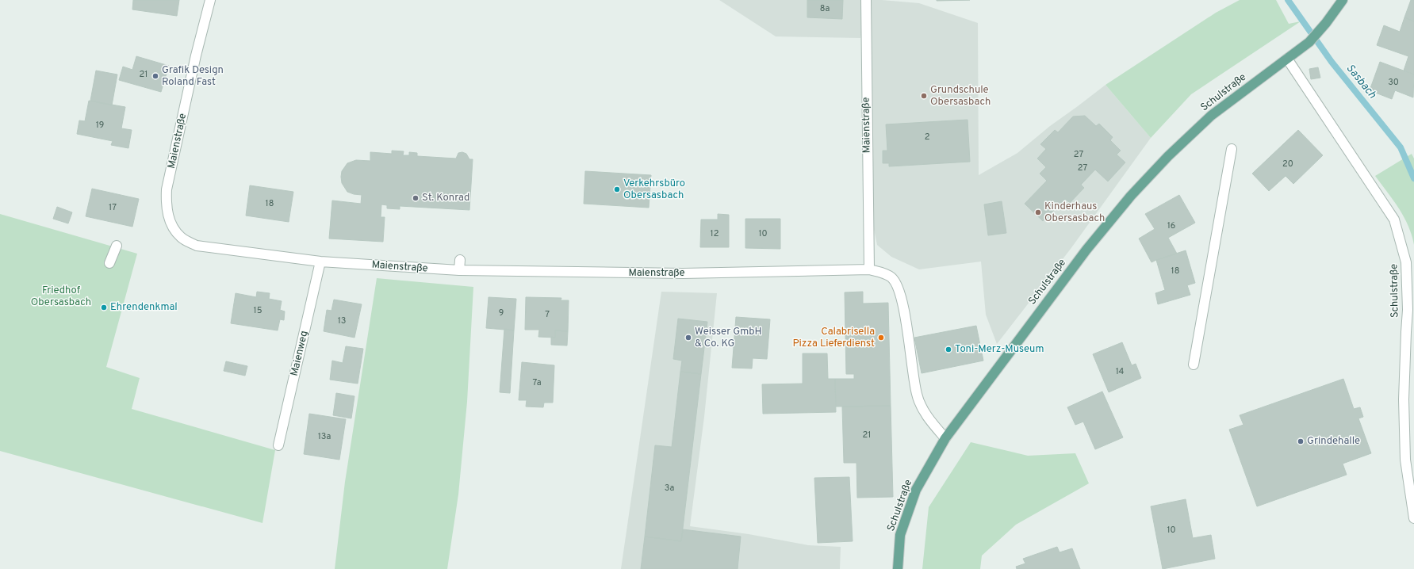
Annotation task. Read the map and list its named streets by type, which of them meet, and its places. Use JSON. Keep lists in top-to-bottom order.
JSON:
{
  "streets": {
    "main road": ["Schulstraße"],
    "street": ["Maienstraße", "Maienweg"]
  },
  "crossings": [
    ["Schulstraße", "Maienstraße"],
    ["Maienstraße", "Maienweg"]
  ],
  "water": ["Sasbach"],
  "parks": ["Friedhof Obersasbach"],
  "places": [
    "Grafik Design Roland Fast",
    "Grundschule Obersasbach",
    "Verkehrsbüro Obersasbach",
    "St. Konrad",
    "Kinderhaus Obersasbach",
    "Ehrendenkmal",
    "Weisser GmbH & Co. KG",
    "Calabrisella Pizza Lieferdienst",
    "Toni-Merz-Museum",
    "Grindehalle"
  ],
  "house_numbers": [
    "8a",
    "21",
    "30",
    "19",
    "2",
    "27",
    "20",
    "27",
    "18",
    "17",
    "16",
    "12",
    "10",
    "18",
    "15",
    "9",
    "7",
    "13",
    "14",
    "7a",
    "21",
    "13a",
    "3a",
    "10"
  ]
}
